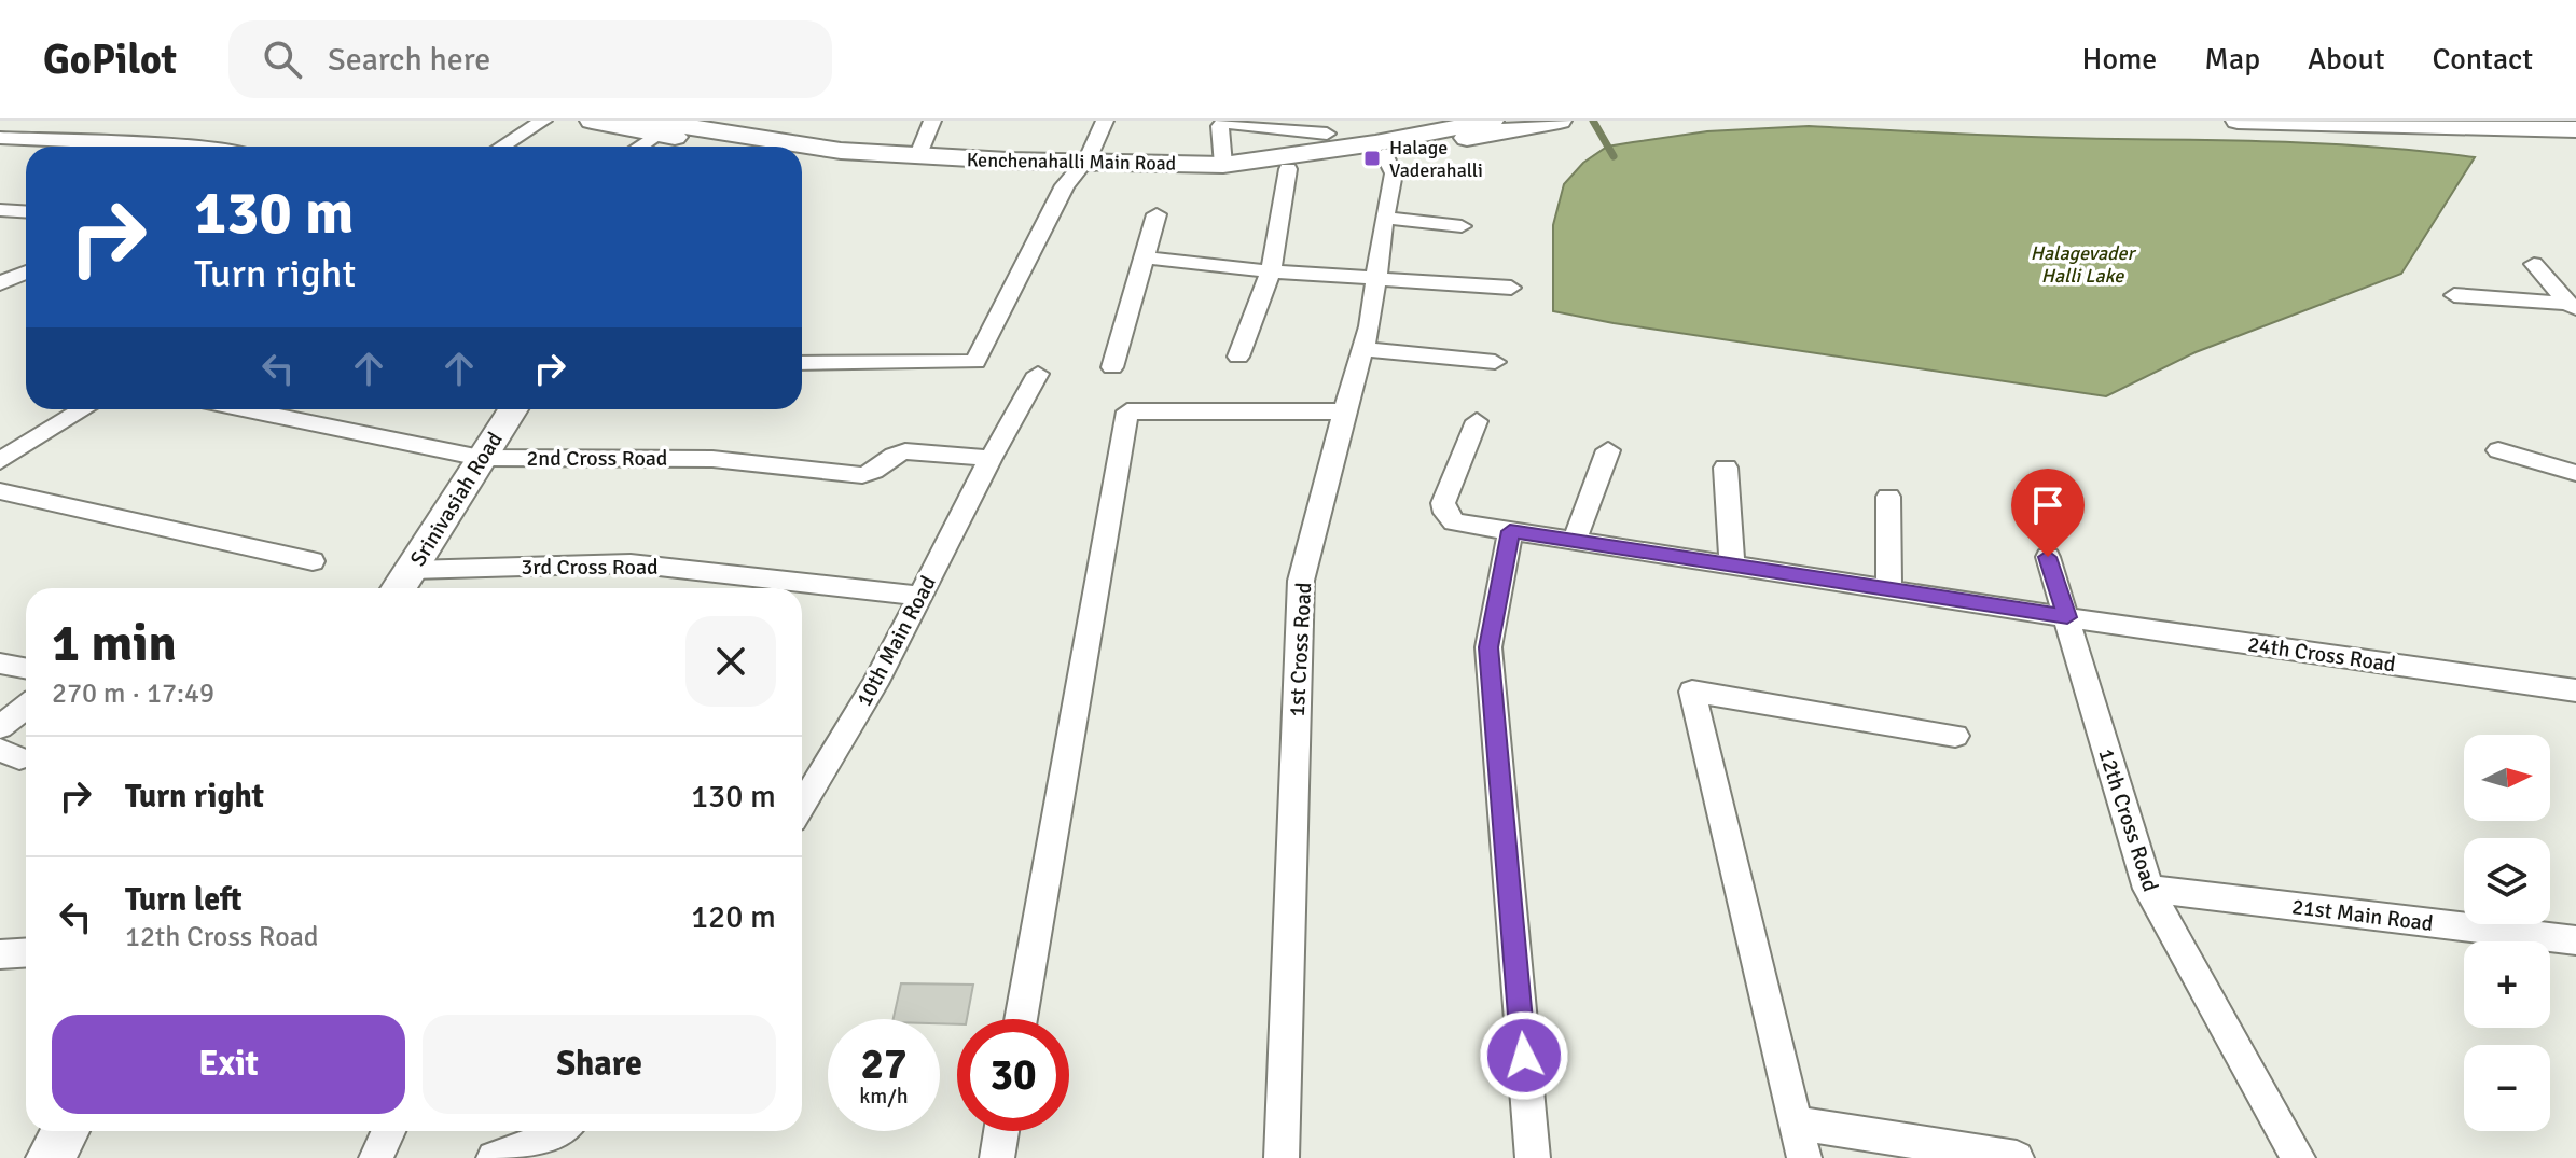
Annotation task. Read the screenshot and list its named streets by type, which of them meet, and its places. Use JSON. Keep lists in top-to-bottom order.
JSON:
{
  "streets": {
    "main road": ["Kenchenahalli Main Road", "Srinivasiah Road"],
    "street": [
      "2nd Cross Road",
      "3rd Cross Road",
      "10th Main Road",
      "1st Cross Road",
      "24th Cross Road",
      "12th Cross Road",
      "21st Main Road"
    ]
  },
  "crossings": [
    ["Kenchenahalli Main Road", "1st Cross Road"],
    ["2nd Cross Road", "Srinivasiah Road"],
    ["2nd Cross Road", "10th Main Road"],
    ["Srinivasiah Road", "3rd Cross Road"],
    ["3rd Cross Road", "10th Main Road"],
    ["24th Cross Road", "12th Cross Road"],
    ["12th Cross Road", "21st Main Road"]
  ],
  "water": ["Halagevader Halli Lake"],
  "places": {
    "transit": ["Halage Vaderahalli"]
  },
  "north": "right",
  "page": {
    "header": "GoPilot",
    "search": "Search here",
    "nav": [
      "Home",
      "Map",
      "About",
      "Contact"
    ],
    "turn": ["130 m", "Turn right"],
    "heading": ["1 min", "270 m · 17:49"],
    "map_buttons": ["+", "−"],
    "list": [
      {
        "name": "Turn right",
        "value": "130 m"
      },
      {
        "name": "Turn left",
        "note": "12th Cross Road",
        "value": "120 m"
      }
    ],
    "buttons": ["Exit", "Share"],
    "speed": "27 km/h",
    "limit": "30"
  }
}
